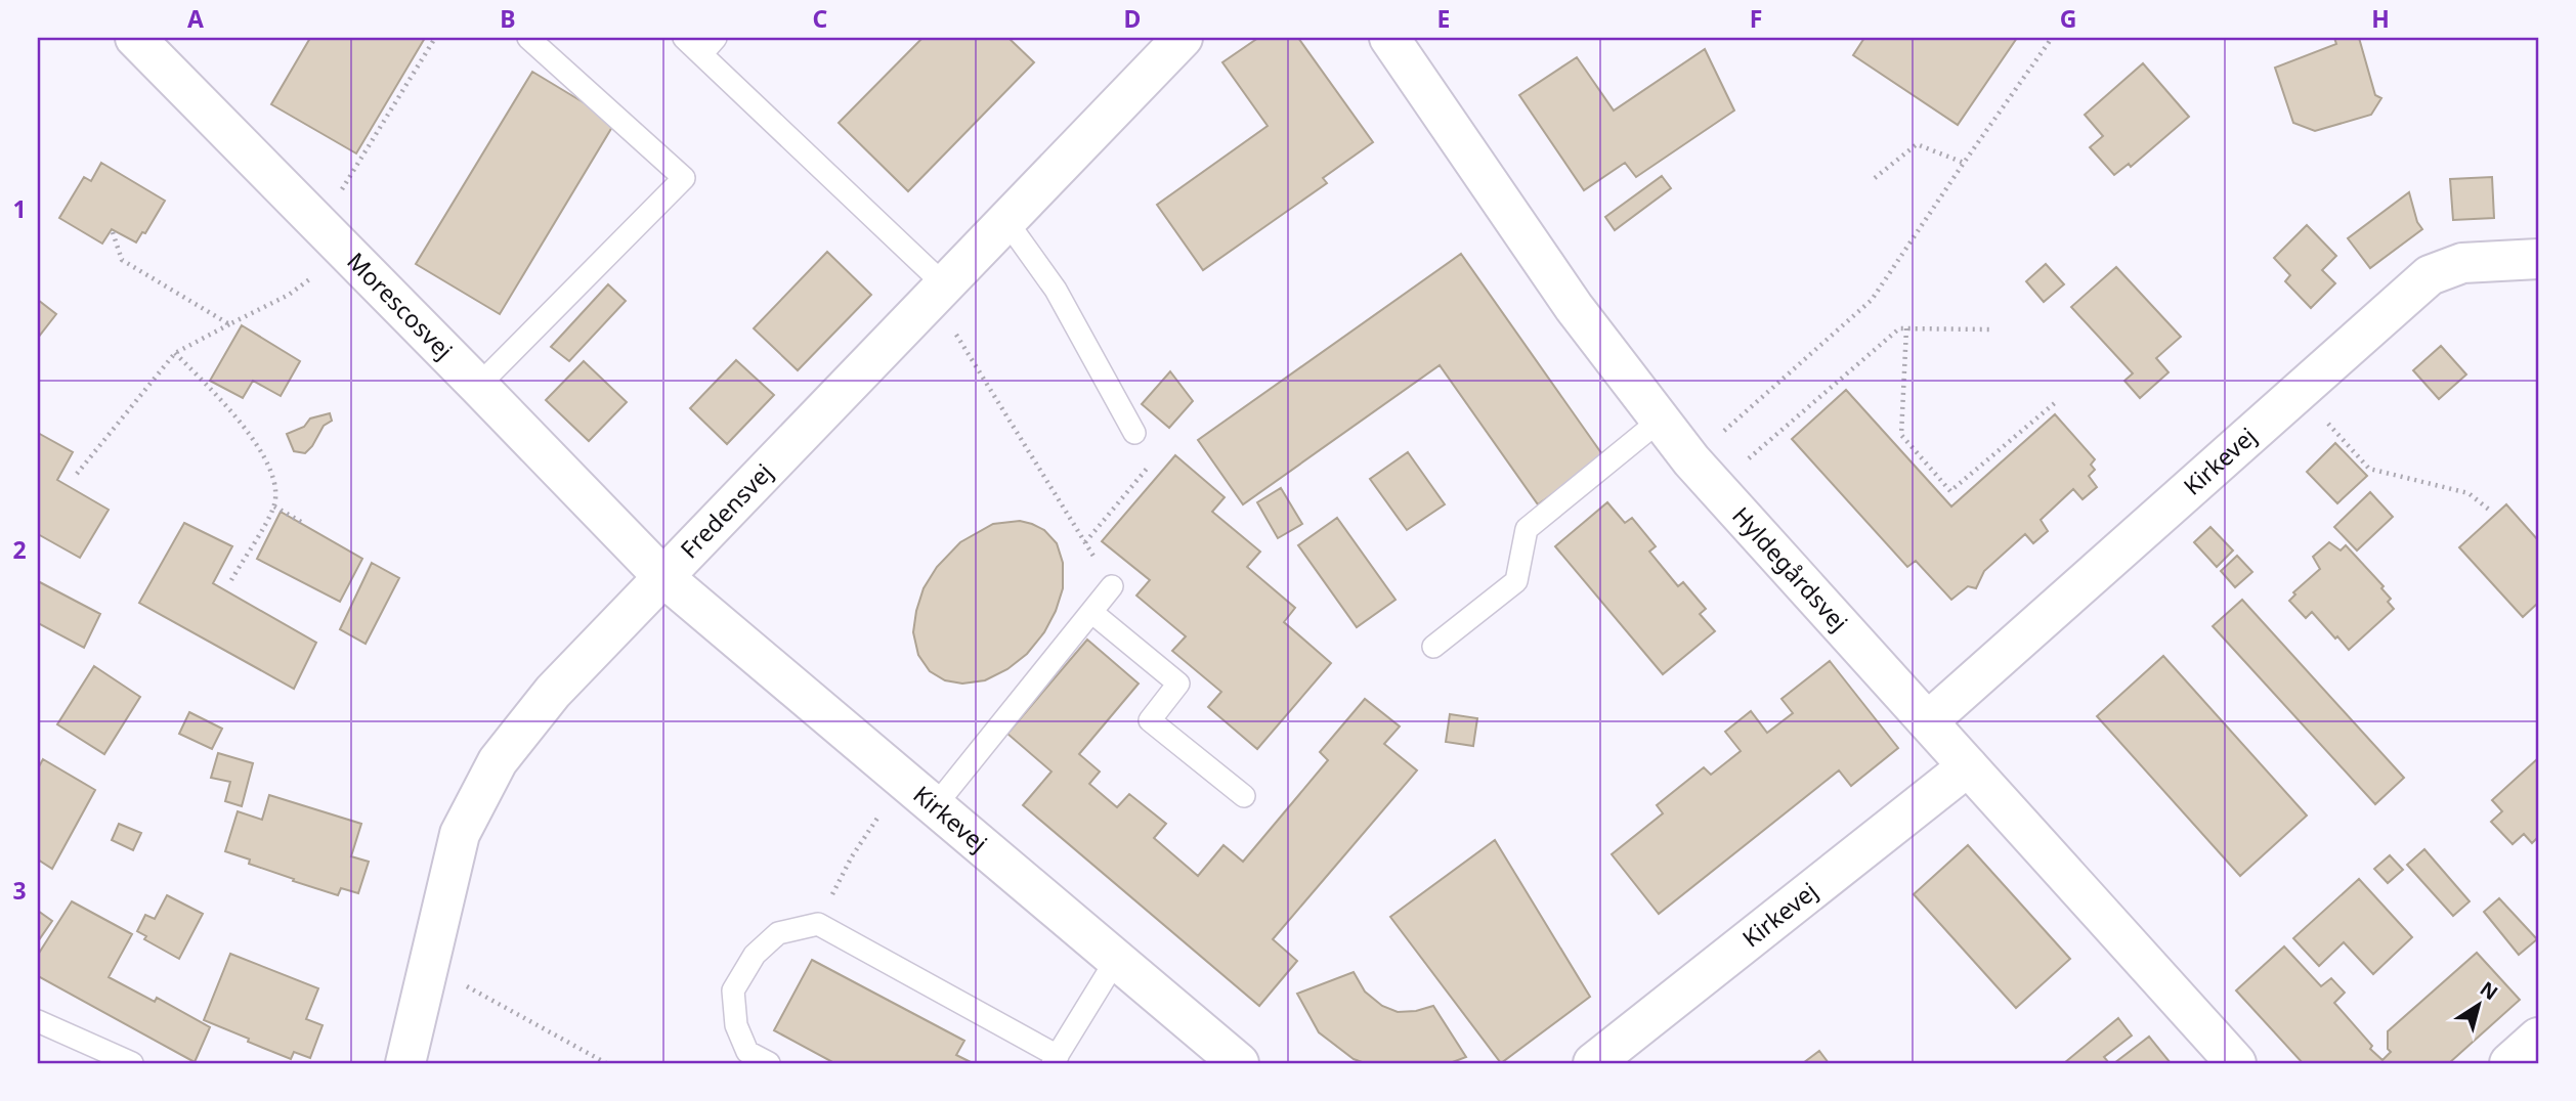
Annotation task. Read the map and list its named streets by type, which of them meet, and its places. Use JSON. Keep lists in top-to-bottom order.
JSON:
{
  "streets": {
    "street": [
      "Morescosvej",
      "Kirkevej",
      "Fredensvej",
      "Hyldegårdsvej"
    ]
  },
  "crossings": [
    ["Morescosvej", "Kirkevej"],
    ["Morescosvej", "Fredensvej"],
    ["Kirkevej", "Fredensvej"],
    ["Kirkevej", "Hyldegårdsvej"]
  ],
  "north": "top right",
  "grid": {
    "columns": [
      "A",
      "B",
      "C",
      "D",
      "E",
      "F",
      "G",
      "H"
    ],
    "rows": ["1", "2", "3"]
  }
}
